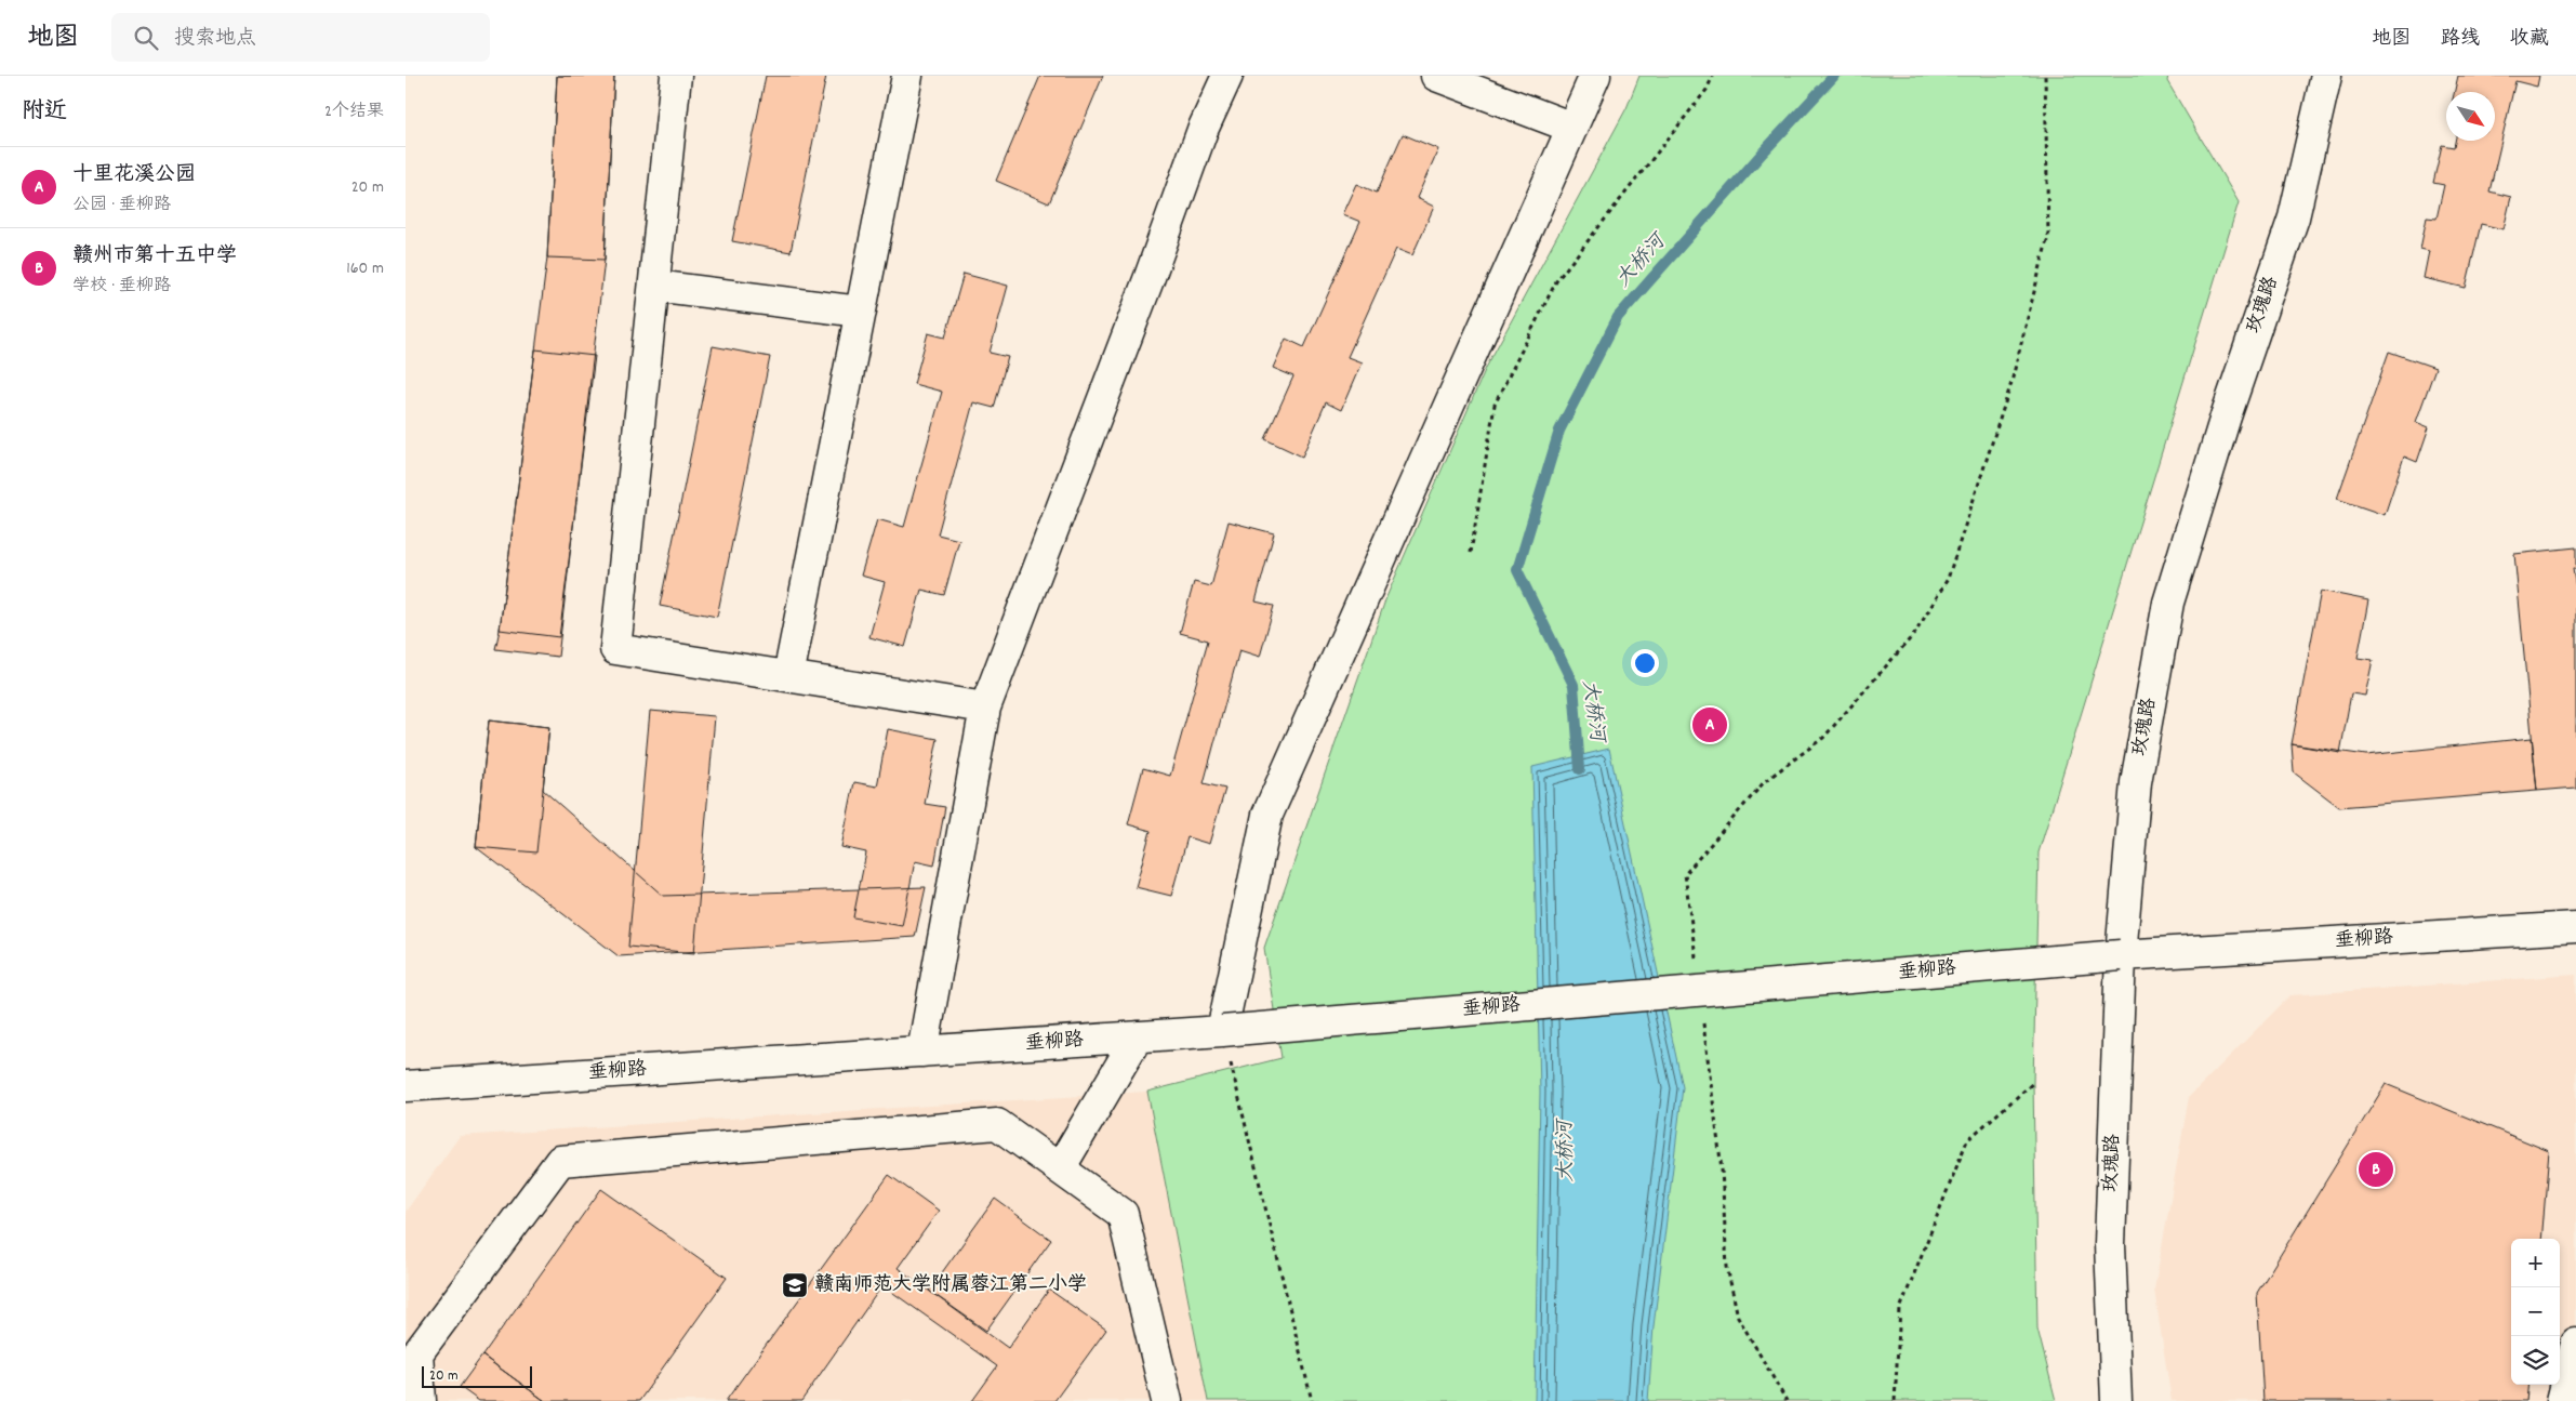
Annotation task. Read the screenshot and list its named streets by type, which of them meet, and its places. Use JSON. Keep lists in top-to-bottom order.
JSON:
{
  "streets": {
    "street": ["玫瑰路", "垂柳路"]
  },
  "crossings": [
    ["玫瑰路", "垂柳路"]
  ],
  "water": ["大桥河"],
  "places": {
    "school or university": ["赣南师范大学附属蓉江第二小学"]
  },
  "scale_bar": "20 m",
  "north": "bottom right",
  "page": {
    "header": "地图",
    "search": "搜索地点",
    "nav": ["地图", "路线", "收藏"],
    "heading": ["附近", "2个结果"],
    "list": [
      {
        "mark": "A",
        "name": "十里花溪公园",
        "note": "公园 · 垂柳路",
        "value": "20 m"
      },
      {
        "mark": "B",
        "name": "赣州市第十五中学",
        "note": "学校 · 垂柳路",
        "value": "160 m"
      }
    ],
    "pins": ["A", "B"],
    "map_buttons": ["+", "−"],
    "scale": "20 m"
  }
}
